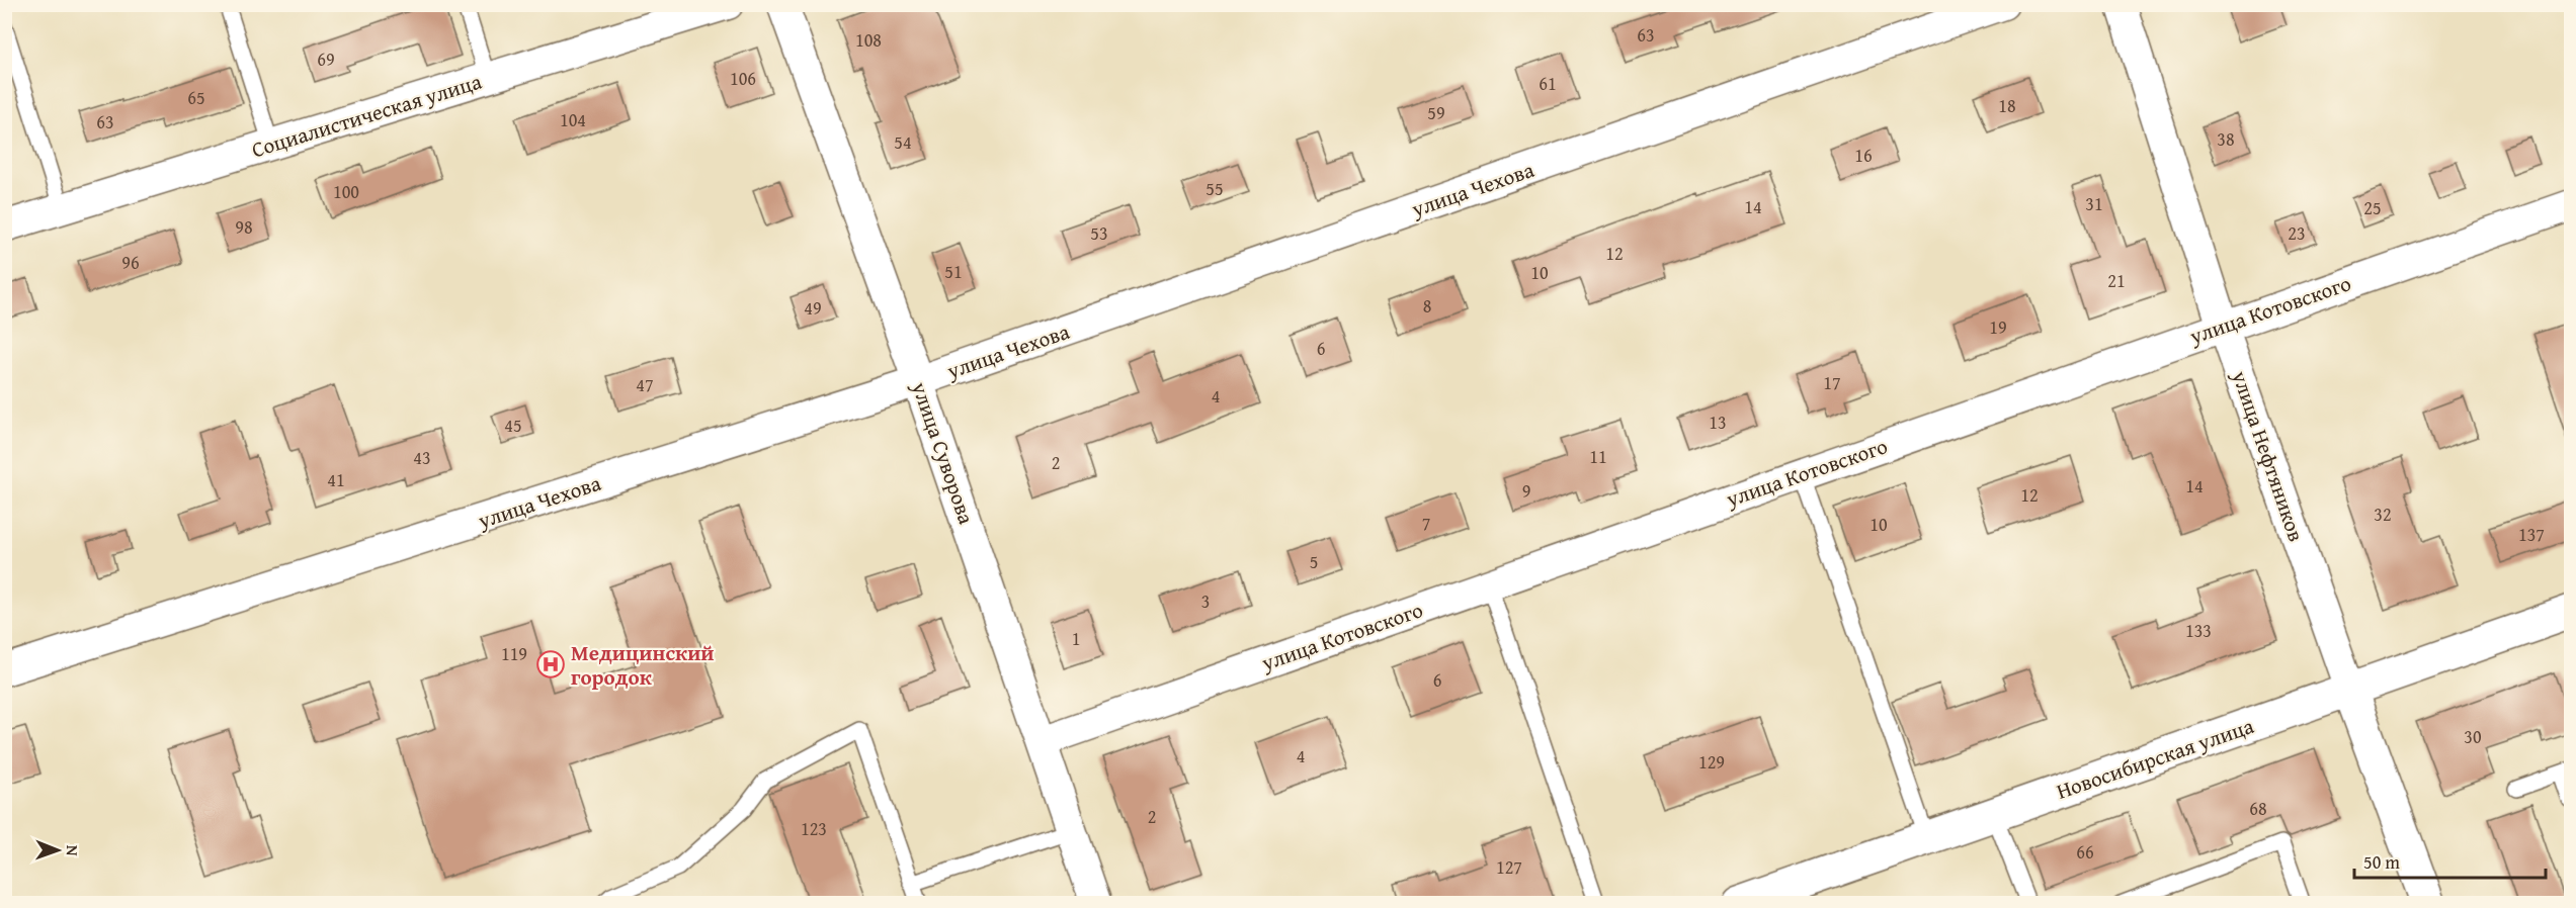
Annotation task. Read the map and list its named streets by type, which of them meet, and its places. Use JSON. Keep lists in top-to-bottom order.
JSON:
{
  "streets": {
    "main road": ["улица Нефтяников", "Новосибирская улица"],
    "street": [
      "Социалистическая улица",
      "улица Чехова",
      "улица Котовского",
      "улица Суворова"
    ]
  },
  "crossings": [
    ["улица Чехова", "улица Суворова"],
    ["улица Котовского", "улица Суворова"],
    ["улица Котовского", "улица Нефтяников"],
    ["улица Нефтяников", "Новосибирская улица"]
  ],
  "places": {
    "hospital": ["Медицинский городок"]
  },
  "house_numbers": [
    "63",
    "108",
    "69",
    "106",
    "61",
    "65",
    "18",
    "59",
    "104",
    "63",
    "38",
    "54",
    "16",
    "55",
    "100",
    "31",
    "14",
    "25",
    "98",
    "53",
    "23",
    "12",
    "96",
    "51",
    "10",
    "21",
    "8",
    "49",
    "19",
    "6",
    "17",
    "47",
    "4",
    "13",
    "45",
    "11",
    "43",
    "2",
    "41",
    "14",
    "9",
    "12",
    "32",
    "7",
    "10",
    "137",
    "5",
    "3",
    "133",
    "1",
    "119",
    "6",
    "30",
    "4",
    "129",
    "68",
    "2",
    "123",
    "66",
    "127"
  ],
  "scale_bar": "50 m",
  "north": "right"
}
